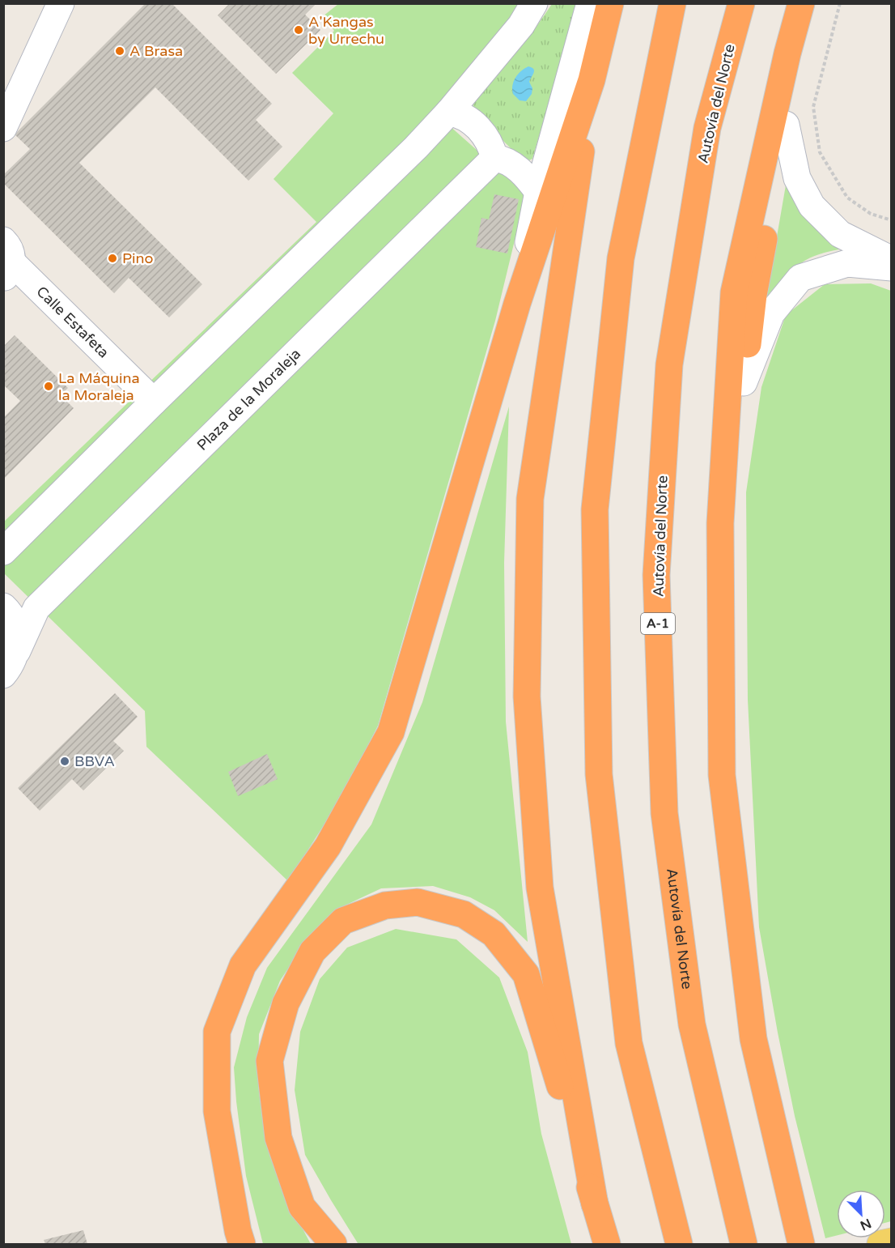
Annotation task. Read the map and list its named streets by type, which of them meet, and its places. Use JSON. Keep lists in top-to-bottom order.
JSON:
{
  "streets": {
    "highway": ["Autovía del Norte", "A-1"],
    "street": ["Calle Estafeta", "Plaza de la Moraleja"]
  },
  "places": [
    "A'Kangas by Urrechu",
    "A Brasa",
    "Pino",
    "La Máquina la Moraleja",
    "BBVA"
  ],
  "north": "bottom right"
}
